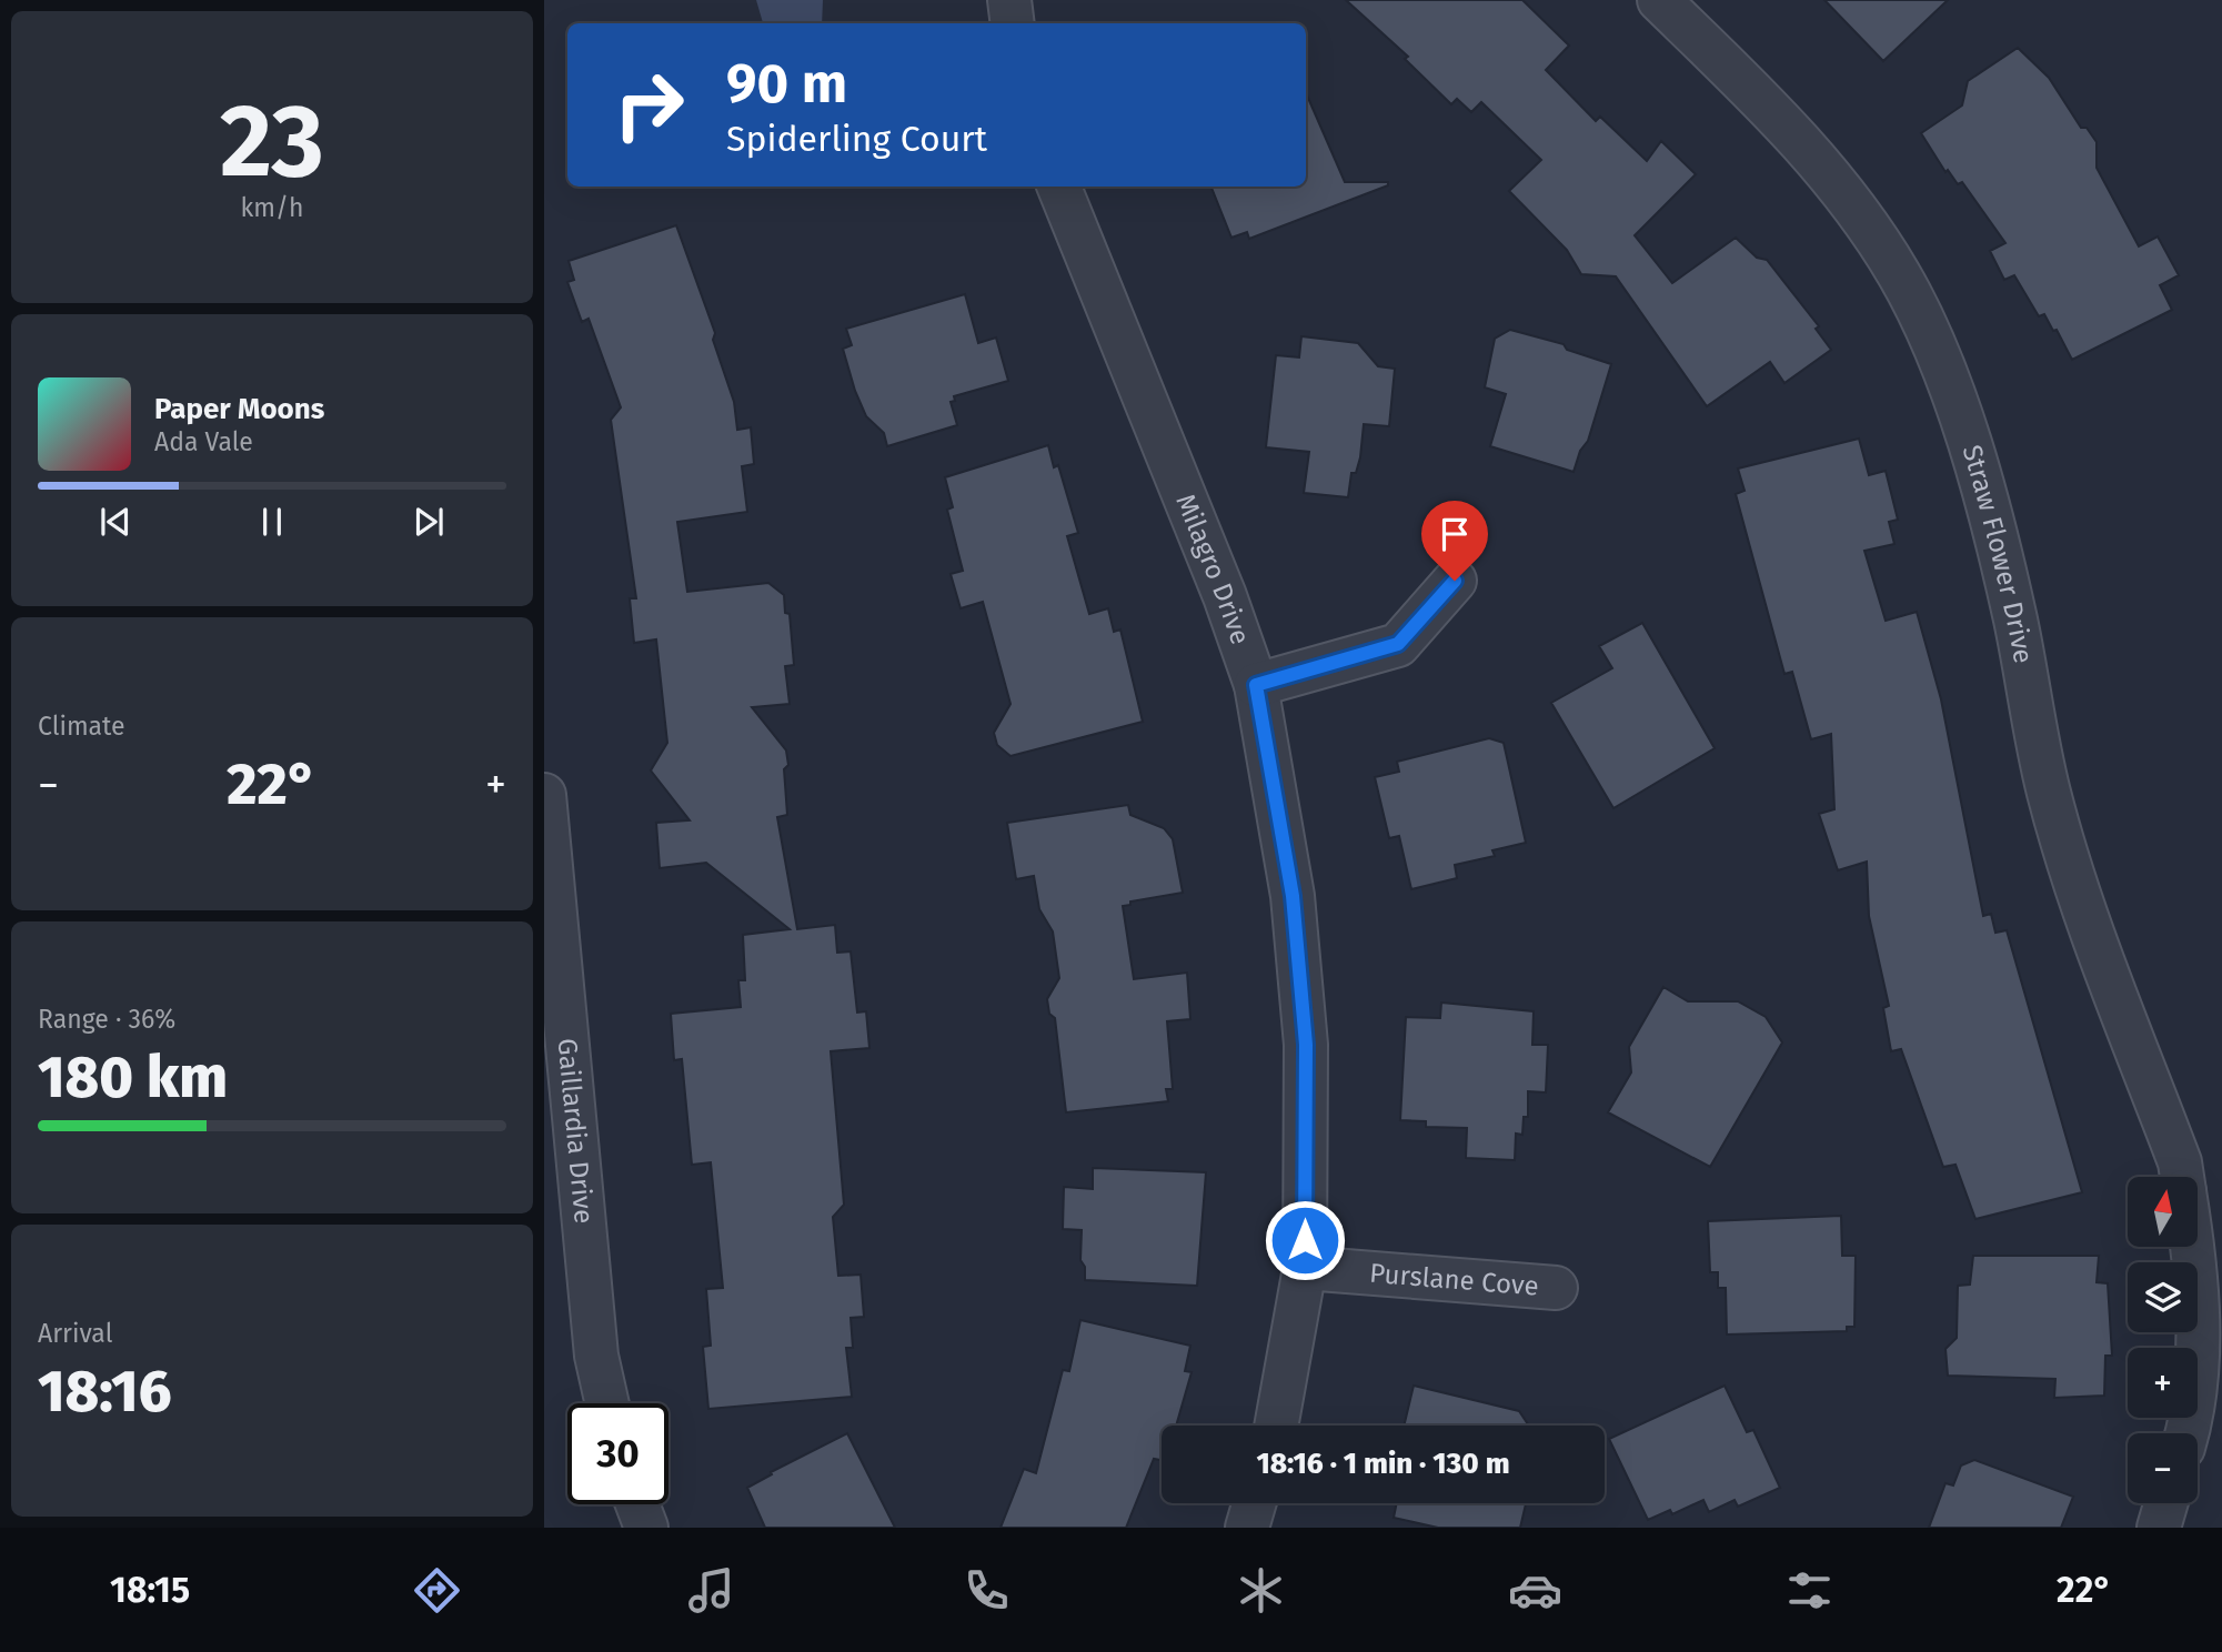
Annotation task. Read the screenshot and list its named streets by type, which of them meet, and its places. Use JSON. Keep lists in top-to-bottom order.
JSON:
{
  "streets": {
    "street": [
      "Straw Flower Drive",
      "Milagro Drive",
      "Gaillardia Drive",
      "Purslane Cove"
    ]
  },
  "crossings": [
    ["Milagro Drive", "Purslane Cove"]
  ],
  "north": "top",
  "page": {
    "tile": [
      ["23", "km/h"],
      "Climate",
      ["Range · 36%", "180 km"],
      ["Arrival", "18:16"]
    ],
    "turn": ["90 m", "Spiderling Court"],
    "song": ["Paper Moons", "Ada Vale"],
    "heat": ["−", "22°", "+"],
    "map_buttons": ["+", "−"],
    "limit": "30",
    "trip": "18:16 · 1 min · 130 m",
    "tabs": ["18:15", "22°"]
  }
}
